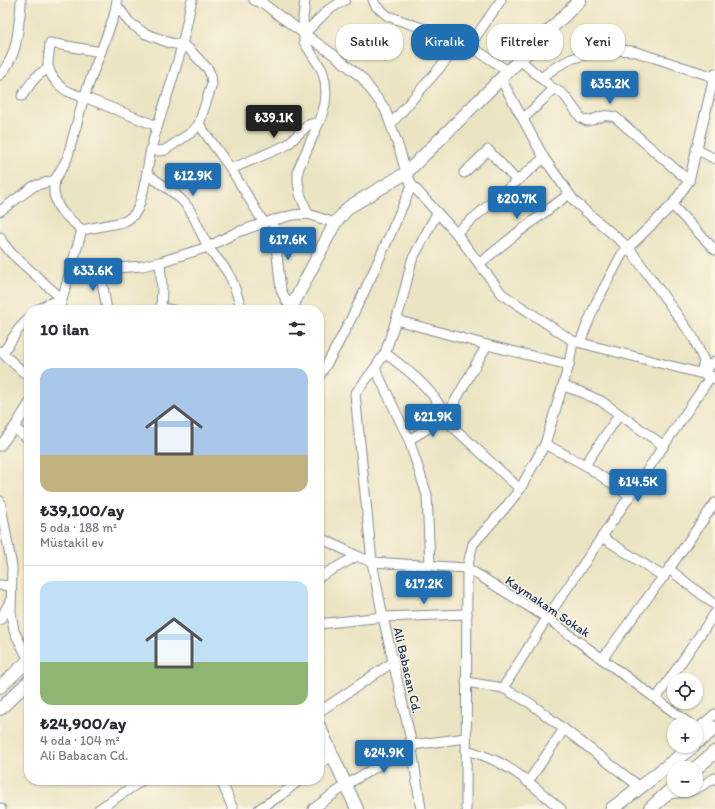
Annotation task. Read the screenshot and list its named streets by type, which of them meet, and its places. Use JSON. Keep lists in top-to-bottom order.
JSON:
{
  "streets": {
    "street": ["Kaymakam Sokak", "Ali Babacan Cd."]
  },
  "crossings": [
    ["Kaymakam Sokak", "Ali Babacan Cd."]
  ],
  "page": {
    "chip": [
      "Satılık",
      "Kiralık",
      "Filtreler",
      "Yeni"
    ],
    "price": [
      "₺35.2K",
      "₺39.1K",
      "₺12.9K",
      "₺20.7K",
      "₺17.6K",
      "₺33.6K",
      "₺21.9K",
      "₺14.5K",
      "₺17.2K",
      "₺24.9K"
    ],
    "heading": "10 ilan",
    "list": [
      {
        "name": "₺39,100/ay",
        "note": "5 oda · 188 m² · Müstakil ev"
      },
      {
        "name": "₺24,900/ay",
        "note": "4 oda · 104 m² · Ali Babacan Cd."
      }
    ],
    "map_buttons": ["+", "−"]
  }
}
